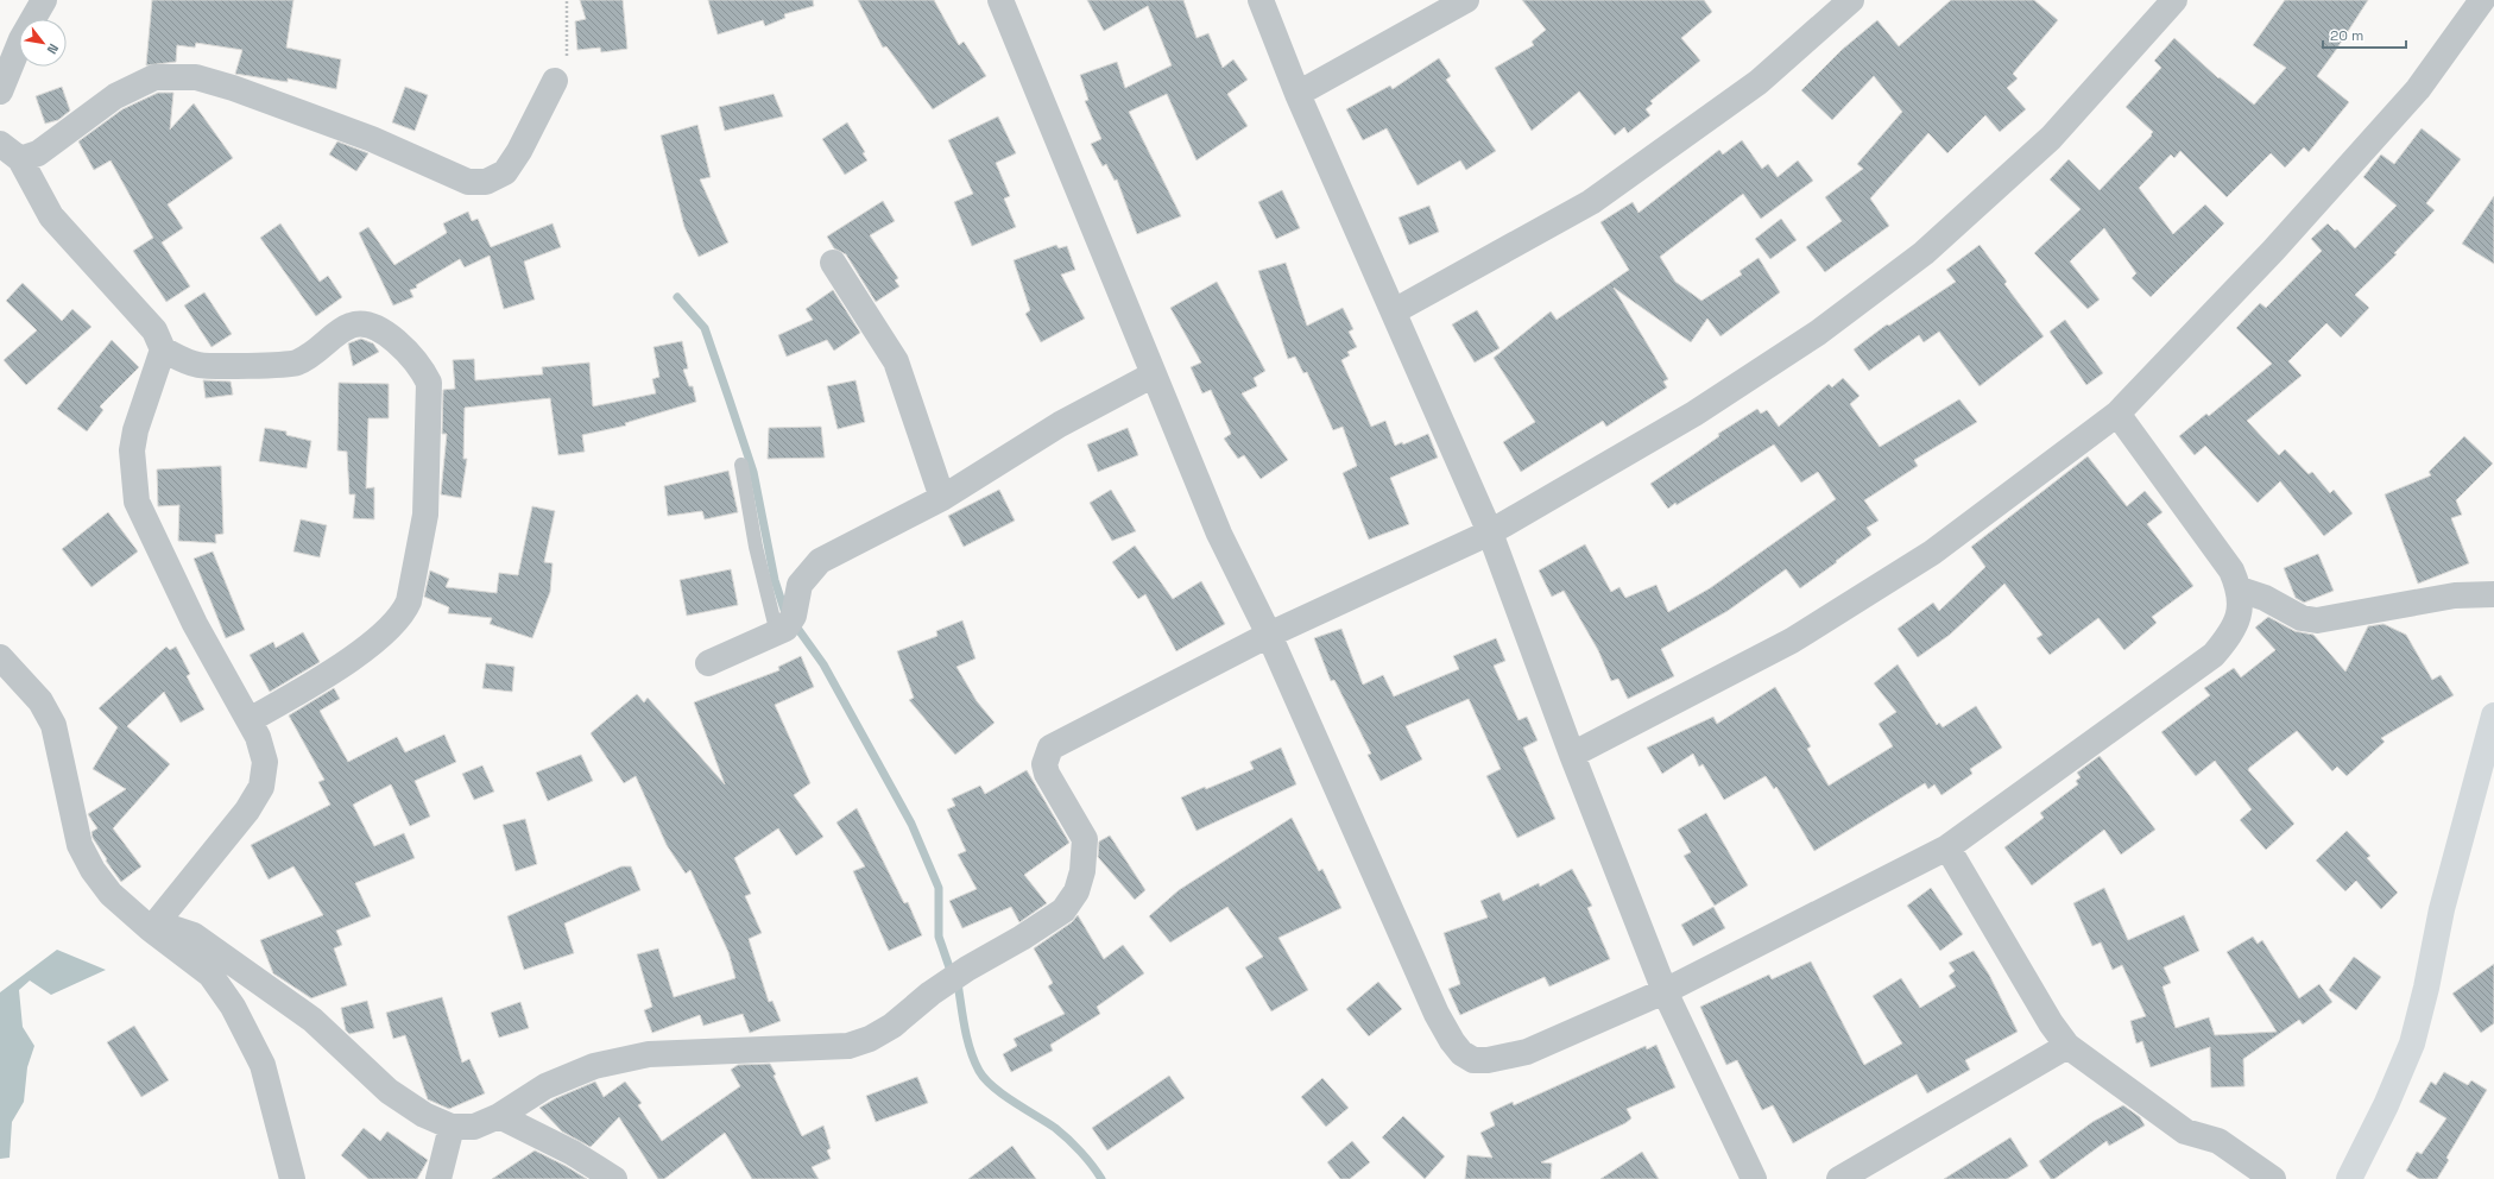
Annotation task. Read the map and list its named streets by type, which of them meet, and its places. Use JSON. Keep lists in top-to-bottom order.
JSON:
{
  "scale_bar": "20 m",
  "north": "bottom right"
}
